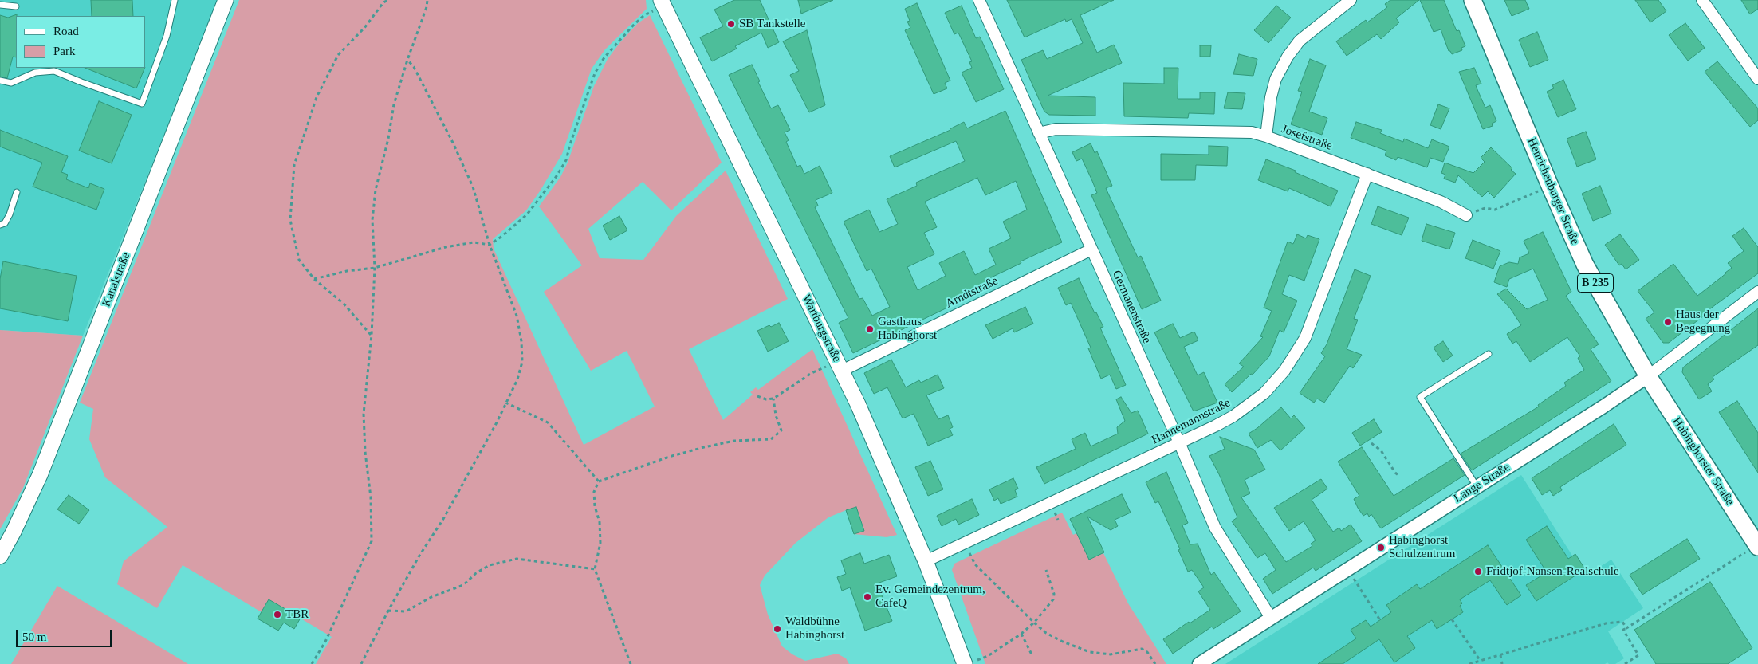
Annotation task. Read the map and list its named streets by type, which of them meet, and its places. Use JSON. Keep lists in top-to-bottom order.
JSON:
{
  "streets": {
    "main road": [
      "Henrichenburger Straße",
      "Kanalstraße",
      "B 235",
      "Wartburgstraße",
      "Habinghorster Straße"
    ],
    "street": [
      "Josefstraße",
      "Arndtstraße",
      "Germanenstraße",
      "Hannemannstraße",
      "Lange Straße"
    ]
  },
  "crossings": [
    ["Josefstraße", "Germanenstraße"],
    ["Josefstraße", "Hannemannstraße"],
    ["Henrichenburger Straße", "Habinghorster Straße"],
    ["Henrichenburger Straße", "Lange Straße"],
    ["Arndtstraße", "Germanenstraße"],
    ["Arndtstraße", "Wartburgstraße"],
    ["Germanenstraße", "Hannemannstraße"],
    ["Germanenstraße", "Lange Straße"],
    ["Wartburgstraße", "Hannemannstraße"],
    ["Habinghorster Straße", "Lange Straße"]
  ],
  "places": [
    "SB Tankstelle",
    "Haus der Begegnung",
    "Gasthaus Habinghorst",
    "Habinghorst Schulzentrum",
    "Fridtjof-Nansen-Realschule",
    "Ev. Gemeindezentrum, CafeQ",
    "TBR",
    "Waldbühne Habinghorst"
  ],
  "legend": ["Road", "Park"],
  "scale_bar": "50 m"
}
